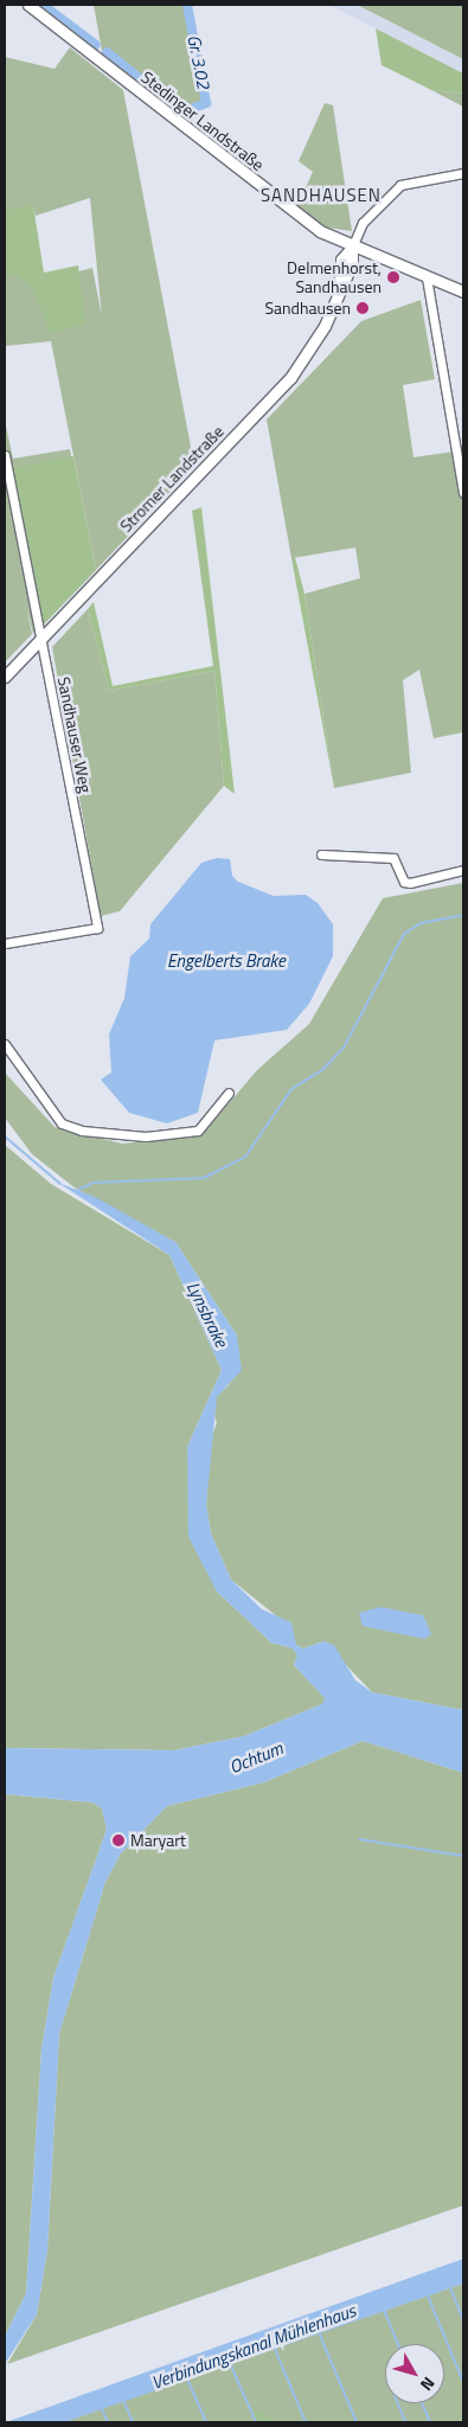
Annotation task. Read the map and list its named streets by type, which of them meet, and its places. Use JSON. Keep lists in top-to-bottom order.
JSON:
{
  "streets": {
    "main road": ["Stedinger Landstraße", "Stromer Landstraße"],
    "street": ["Sandhauser Weg"]
  },
  "crossings": [
    ["Stedinger Landstraße", "Stromer Landstraße"],
    ["Stromer Landstraße", "Sandhauser Weg"]
  ],
  "districts": ["SANDHAUSEN"],
  "water": [
    "Gr. 3.02",
    "Engelberts Brake",
    "Lynsbrake",
    "Ochtum",
    "Verbindungskanal Mühlenhaus"
  ],
  "places": ["Delmenhorst, Sandhausen", "Sandhausen", "Maryart"],
  "north": "bottom right"
}
